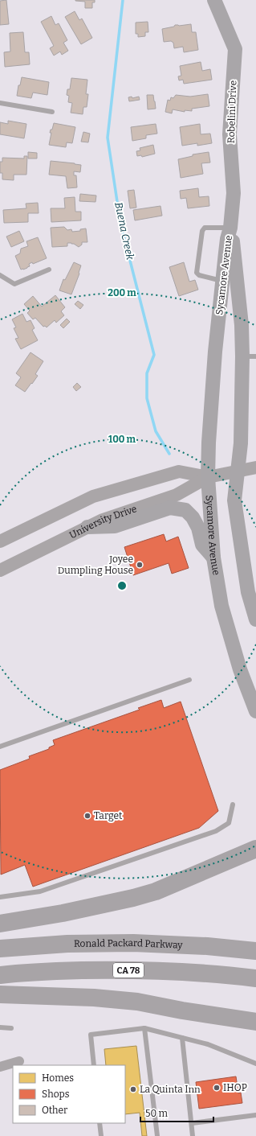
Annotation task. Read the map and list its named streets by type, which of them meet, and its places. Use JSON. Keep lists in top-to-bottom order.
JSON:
{
  "streets": {
    "highway": ["Ronald Packard Parkway", "CA 78"],
    "main road": ["Robelini Drive", "Sycamore Avenue"],
    "street": ["University Drive"]
  },
  "crossings": [
    ["Robelini Drive", "Sycamore Avenue"],
    ["Sycamore Avenue", "University Drive"]
  ],
  "water": ["Buena Creek"],
  "places": [
    "Joyee Dumpling House",
    "Target",
    "IHOP",
    "La Quinta Inn"
  ],
  "legend": ["Homes", "Shops", "Other"],
  "scale_bar": "50 m",
  "rings": ["200 m", "100 m"]
}
